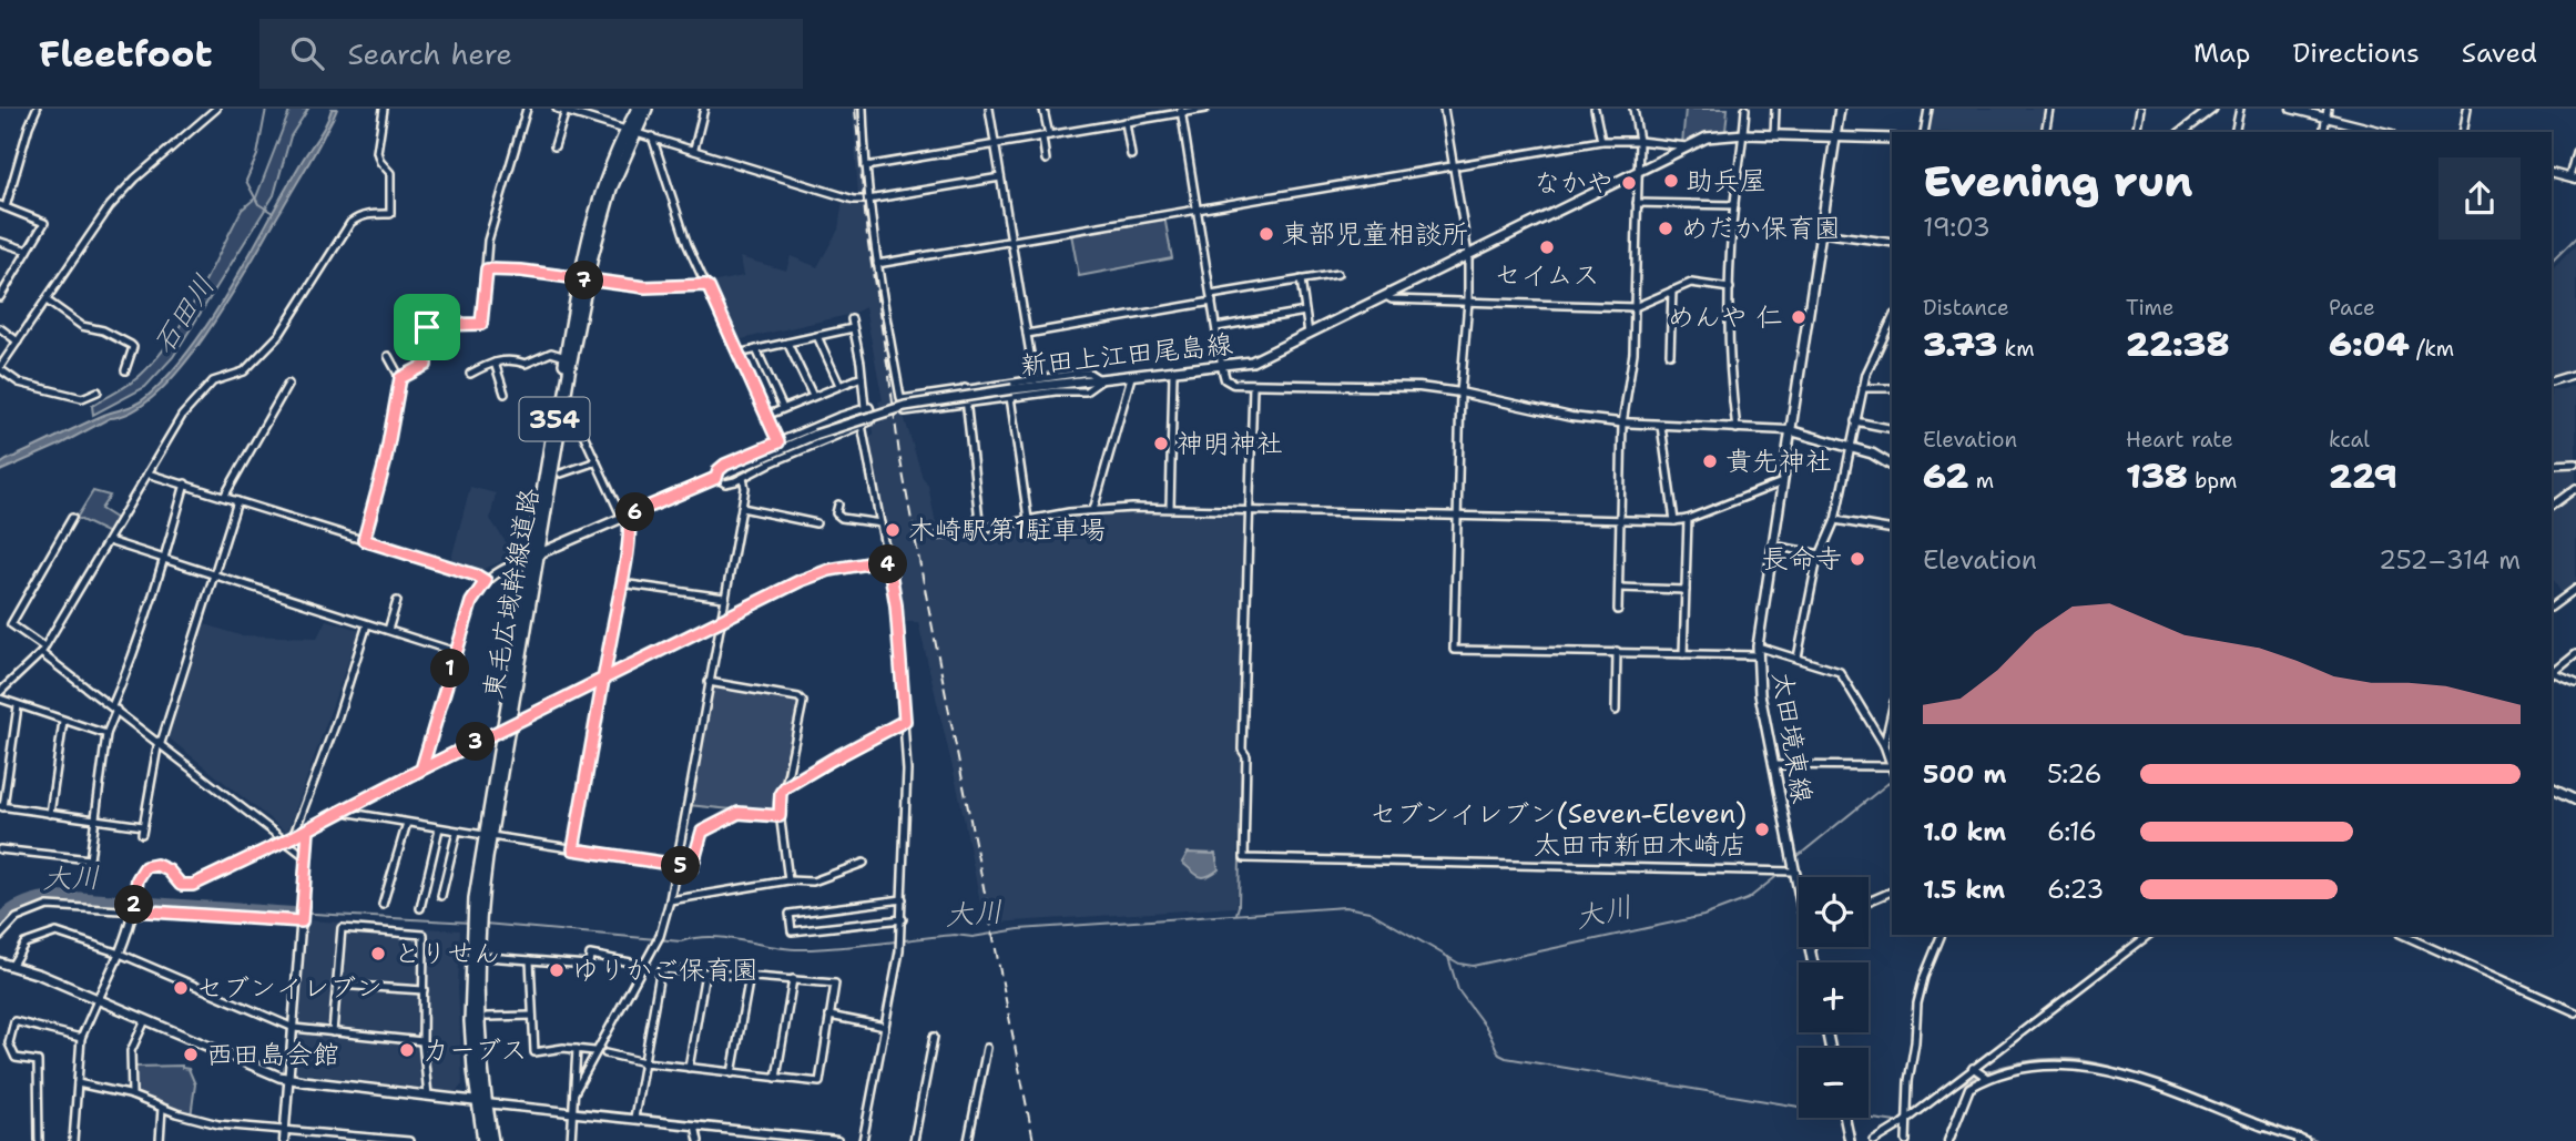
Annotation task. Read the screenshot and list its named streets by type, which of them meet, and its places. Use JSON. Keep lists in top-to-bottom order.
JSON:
{
  "streets": {
    "highway": ["354", "東毛広域幹線道路"],
    "main road": ["新田上江田尾島線", "太田境東線"]
  },
  "crossings": [
    ["新田上江田尾島線", "東毛広域幹線道路"],
    ["新田上江田尾島線", "太田境東線"]
  ],
  "water": ["石田川", "大川"],
  "places": [
    "助兵屋",
    "なかや",
    "めだか保育園",
    "東部児童相談所",
    "セイムス",
    "めんや 仁",
    "神明神社",
    "貴先神社",
    "木崎駅第1駐車場",
    "長命寺",
    "セブンイレブン(Seven-Eleven) 太田市新田木崎店",
    "とりせん",
    "ゆりかご保育園",
    "セブンイレブン",
    "カーブス",
    "西田島会館"
  ],
  "page": {
    "header": "Fleetfoot",
    "search": "Search here",
    "nav": ["Map", "Directions", "Saved"],
    "heading": ["Evening run", "19:03"],
    "pins": [
      "7",
      "6",
      "4",
      "1",
      "3",
      "5",
      "2"
    ],
    "stats": [
      ["Distance", "3.73 km"],
      ["Time", "22:38"],
      ["Pace", "6:04 /km"],
      ["Elevation", "62 m"],
      ["Heart rate", "138 bpm"],
      ["kcal", "229"]
    ],
    "chart": ["Elevation", "252–314 m"],
    "list": [
      {
        "name": "500 m",
        "note": "5:26"
      },
      {
        "name": "1.0 km",
        "note": "6:16"
      },
      {
        "name": "1.5 km",
        "note": "6:23"
      }
    ],
    "map_buttons": ["+", "−"]
  }
}
